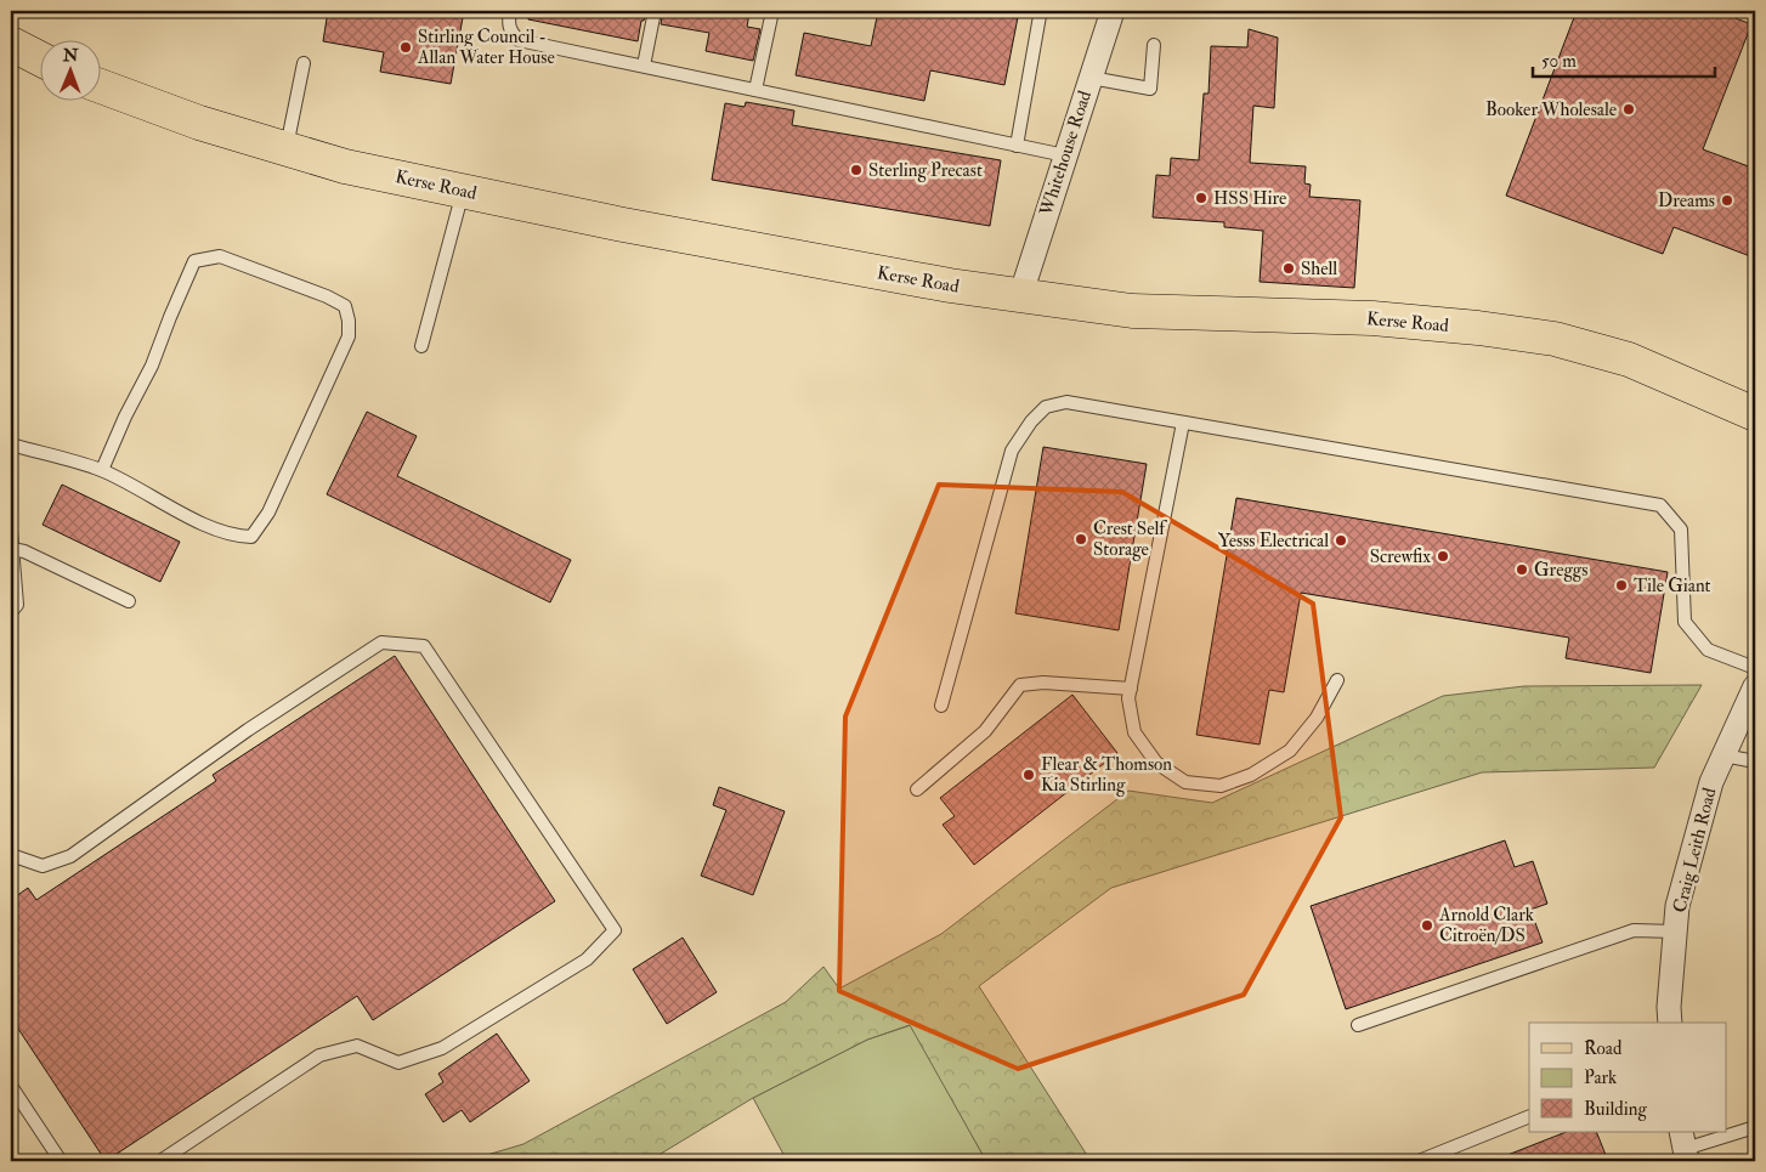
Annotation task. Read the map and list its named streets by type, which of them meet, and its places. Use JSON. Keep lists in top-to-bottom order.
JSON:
{
  "streets": {
    "main road": ["Kerse Road"],
    "street": ["Whitehouse Road", "Craig Leith Road"]
  },
  "crossings": [
    ["Whitehouse Road", "Kerse Road"]
  ],
  "places": [
    "Stirling Council - Allan Water House",
    "Booker Wholesale",
    "Sterling Precast",
    "HSS Hire",
    "Dreams",
    "Shell",
    "Crest Self Storage",
    "Yesss Electrical",
    "Screwfix",
    "Greggs",
    "Tile Giant",
    "Flear & Thomson Kia Stirling",
    "Arnold Clark Citroën/DS"
  ],
  "legend": ["Road", "Park", "Building"],
  "scale_bar": "50 m",
  "north": "top"
}
